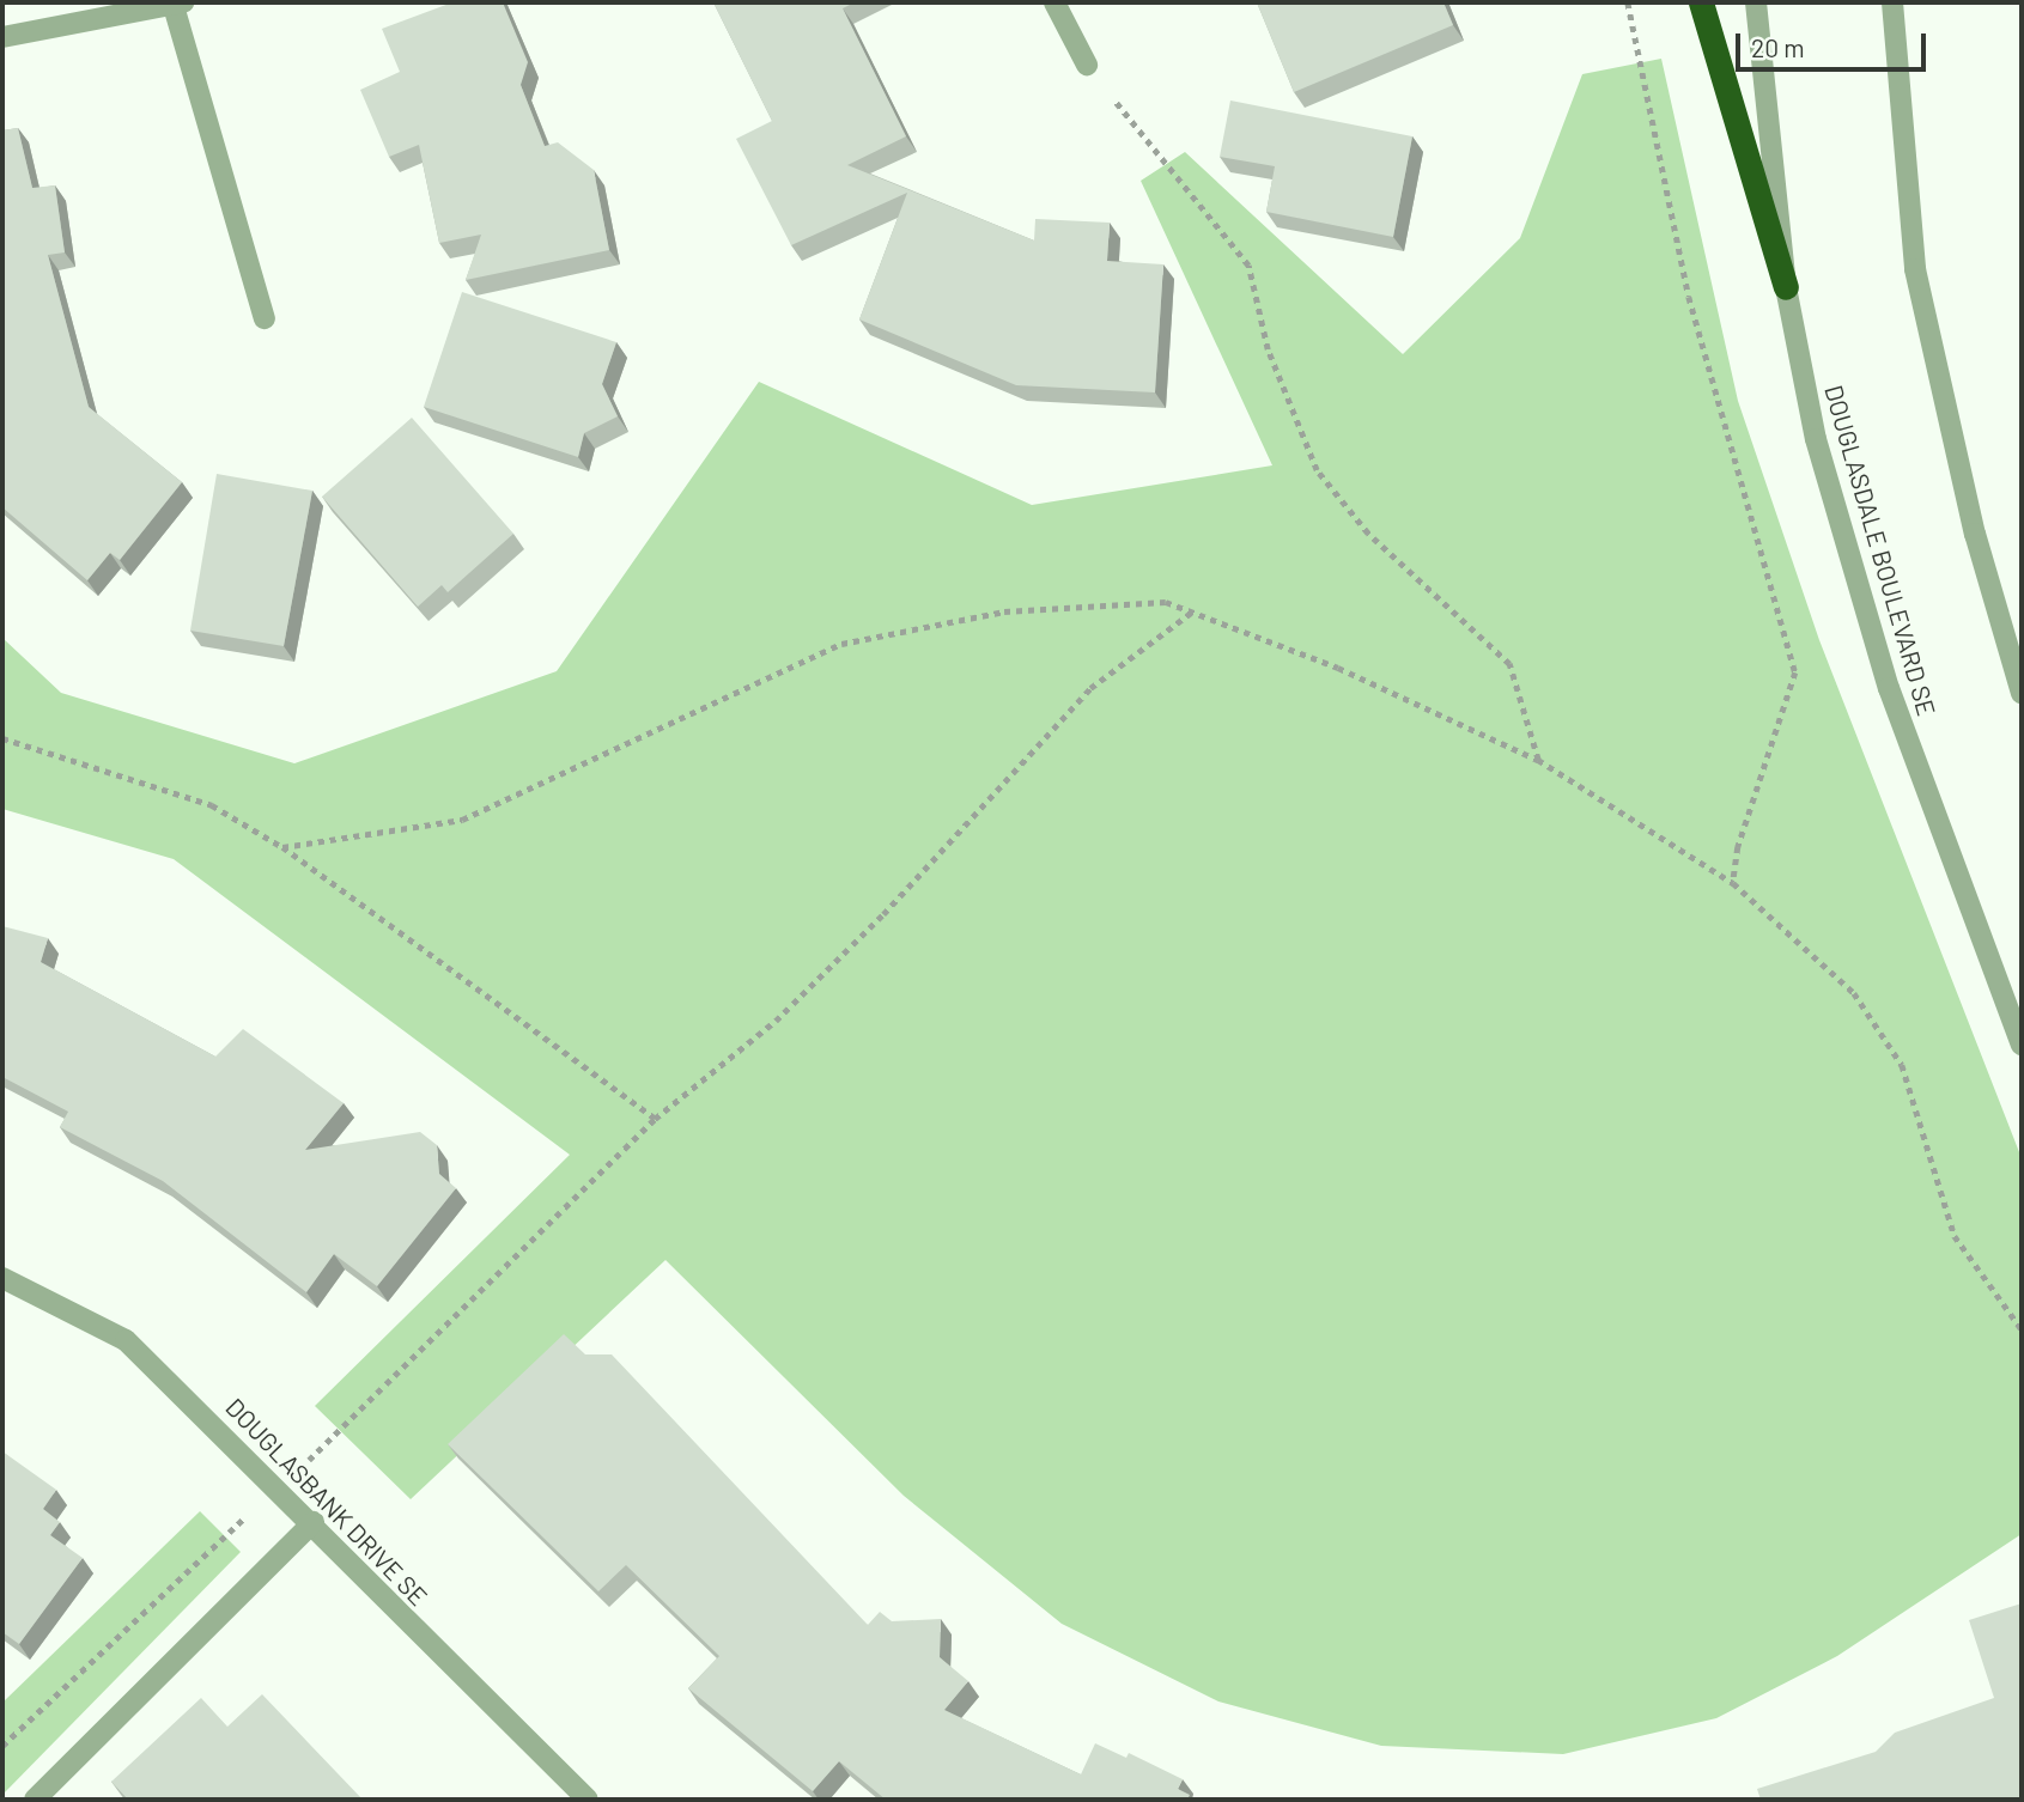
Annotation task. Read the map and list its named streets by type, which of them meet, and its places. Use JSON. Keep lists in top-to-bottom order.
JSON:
{
  "streets": {
    "street": ["DOUGLASDALE BOULEVARD SE", "DOUGLASBANK DRIVE SE"]
  },
  "scale_bar": "20 m"
}
